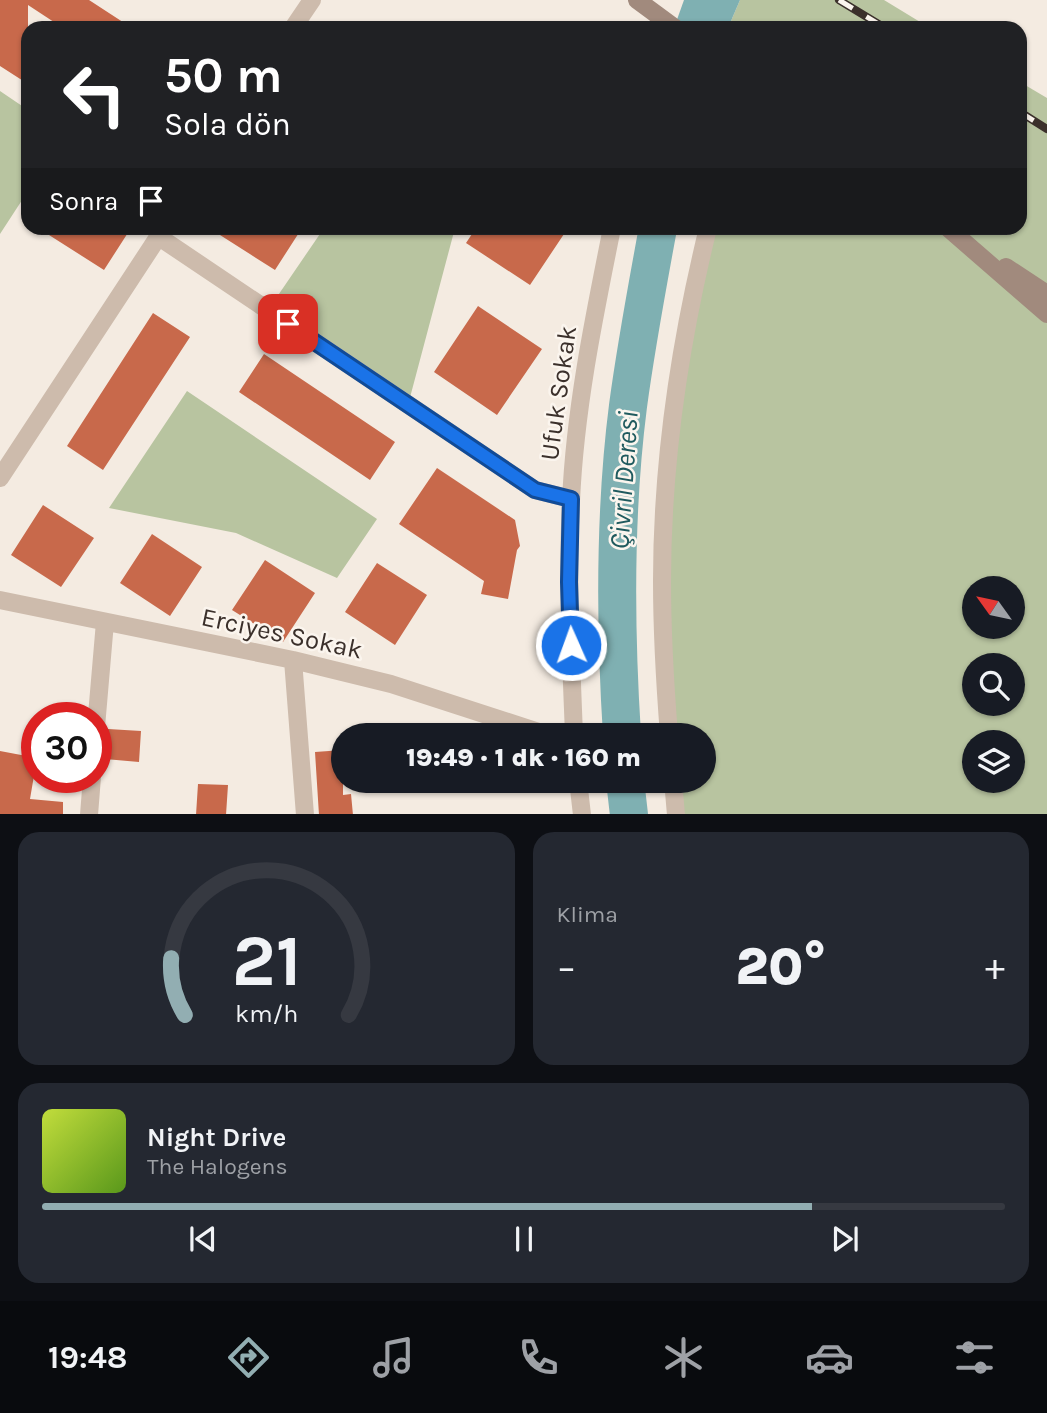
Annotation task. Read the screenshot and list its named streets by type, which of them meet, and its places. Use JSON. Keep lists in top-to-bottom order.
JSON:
{
  "streets": {
    "street": ["Ufuk Sokak", "Erciyes Sokak"]
  },
  "water": ["Çivril Deresi"],
  "north": "top left",
  "page": {
    "turn": ["50 m", "Sola dön"],
    "then": "Sonra",
    "limit": "30",
    "trip": "19:49 · 1 dk · 160 m",
    "tile": "Klima",
    "heat": ["−", "20°", "+"],
    "song": ["Night Drive", "The Halogens"],
    "tabs": "19:48",
    "gauge": ["21", "km/h"]
  }
}
